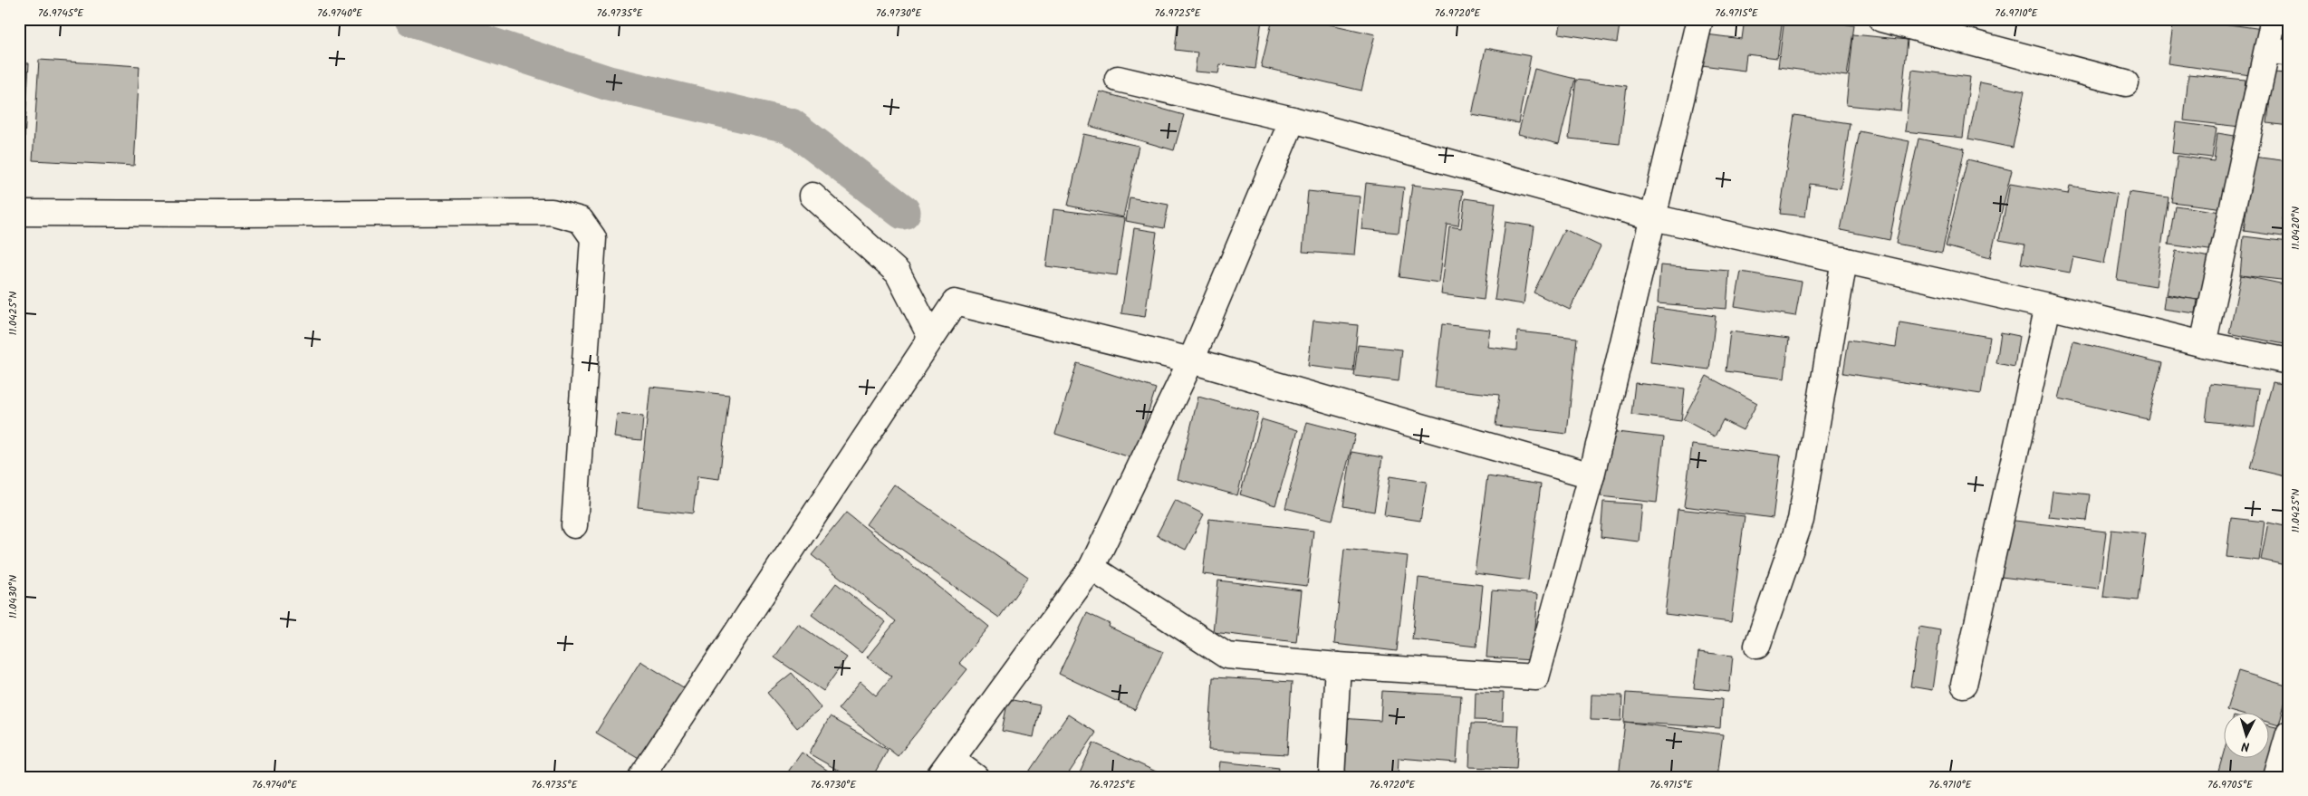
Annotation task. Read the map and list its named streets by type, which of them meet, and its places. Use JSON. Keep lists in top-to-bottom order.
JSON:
{
  "north": "bottom",
  "coordinates": [
    "76.9745°E",
    "76.9740°E",
    "76.9735°E",
    "76.9730°E",
    "76.9725°E",
    "76.9720°E",
    "76.9715°E",
    "76.9710°E",
    "11.0420°N",
    "11.0425°N",
    "11.0430°N",
    "76.9705°E"
  ]
}
